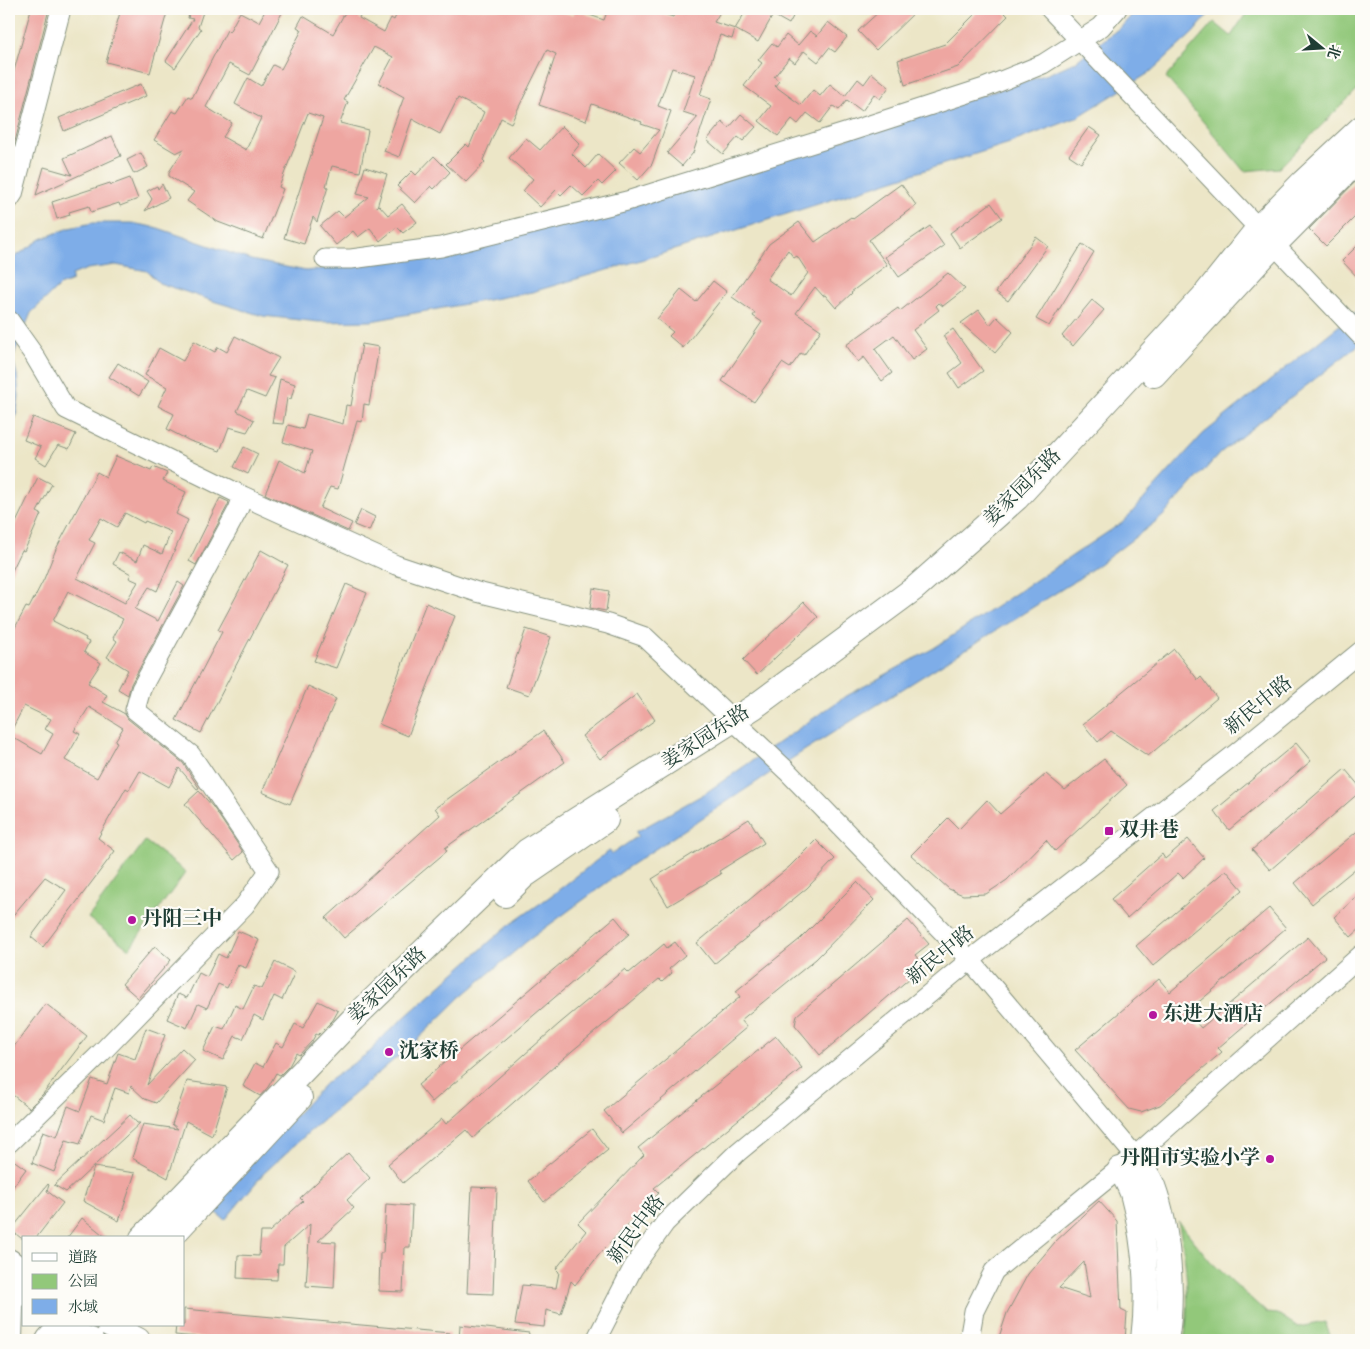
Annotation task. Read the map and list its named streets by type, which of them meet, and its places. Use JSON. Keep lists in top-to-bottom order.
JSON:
{
  "streets": {
    "main road": ["姜家园东路"],
    "street": ["新民中路"]
  },
  "places": {
    "transit": ["双井巷"],
    "other": [
      "丹阳三中",
      "东进大酒店",
      "沈家桥",
      "丹阳市实验小学"
    ]
  },
  "legend": ["道路", "公园", "水域"],
  "north": "right"
}
